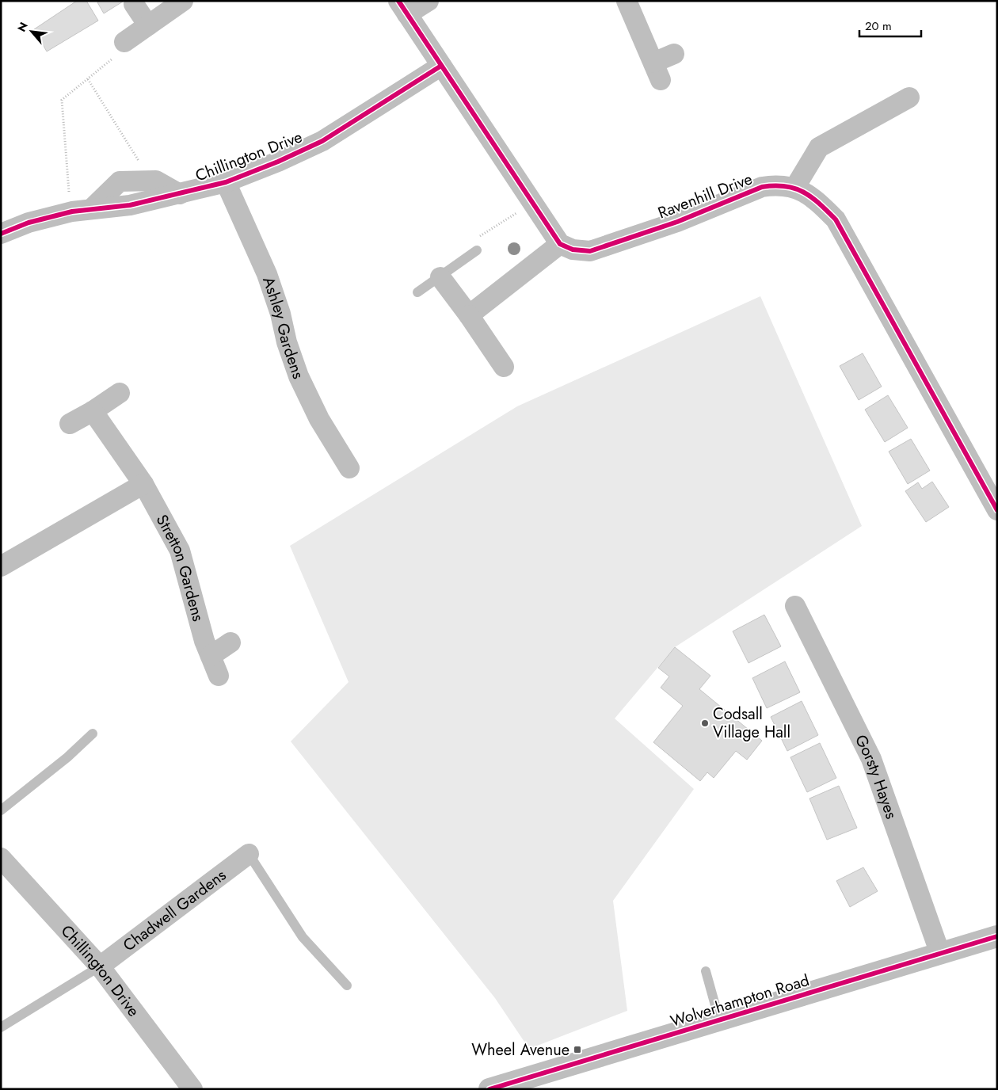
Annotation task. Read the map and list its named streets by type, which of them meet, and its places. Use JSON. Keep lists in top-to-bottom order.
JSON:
{
  "streets": {
    "street": [
      "Chillington Drive",
      "Ravenhill Drive",
      "Ashley Gardens",
      "Stretton Gardens",
      "Gorsty Hayes",
      "Chadwell Gardens",
      "Wolverhampton Road"
    ]
  },
  "crossings": [
    ["Chillington Drive", "Ashley Gardens"],
    ["Chillington Drive", "Chadwell Gardens"],
    ["Gorsty Hayes", "Wolverhampton Road"]
  ],
  "places": {
    "other": ["Codsall Village Hall"],
    "transit": ["Wheel Avenue"]
  },
  "scale_bar": "20 m",
  "north": "top left"
}
